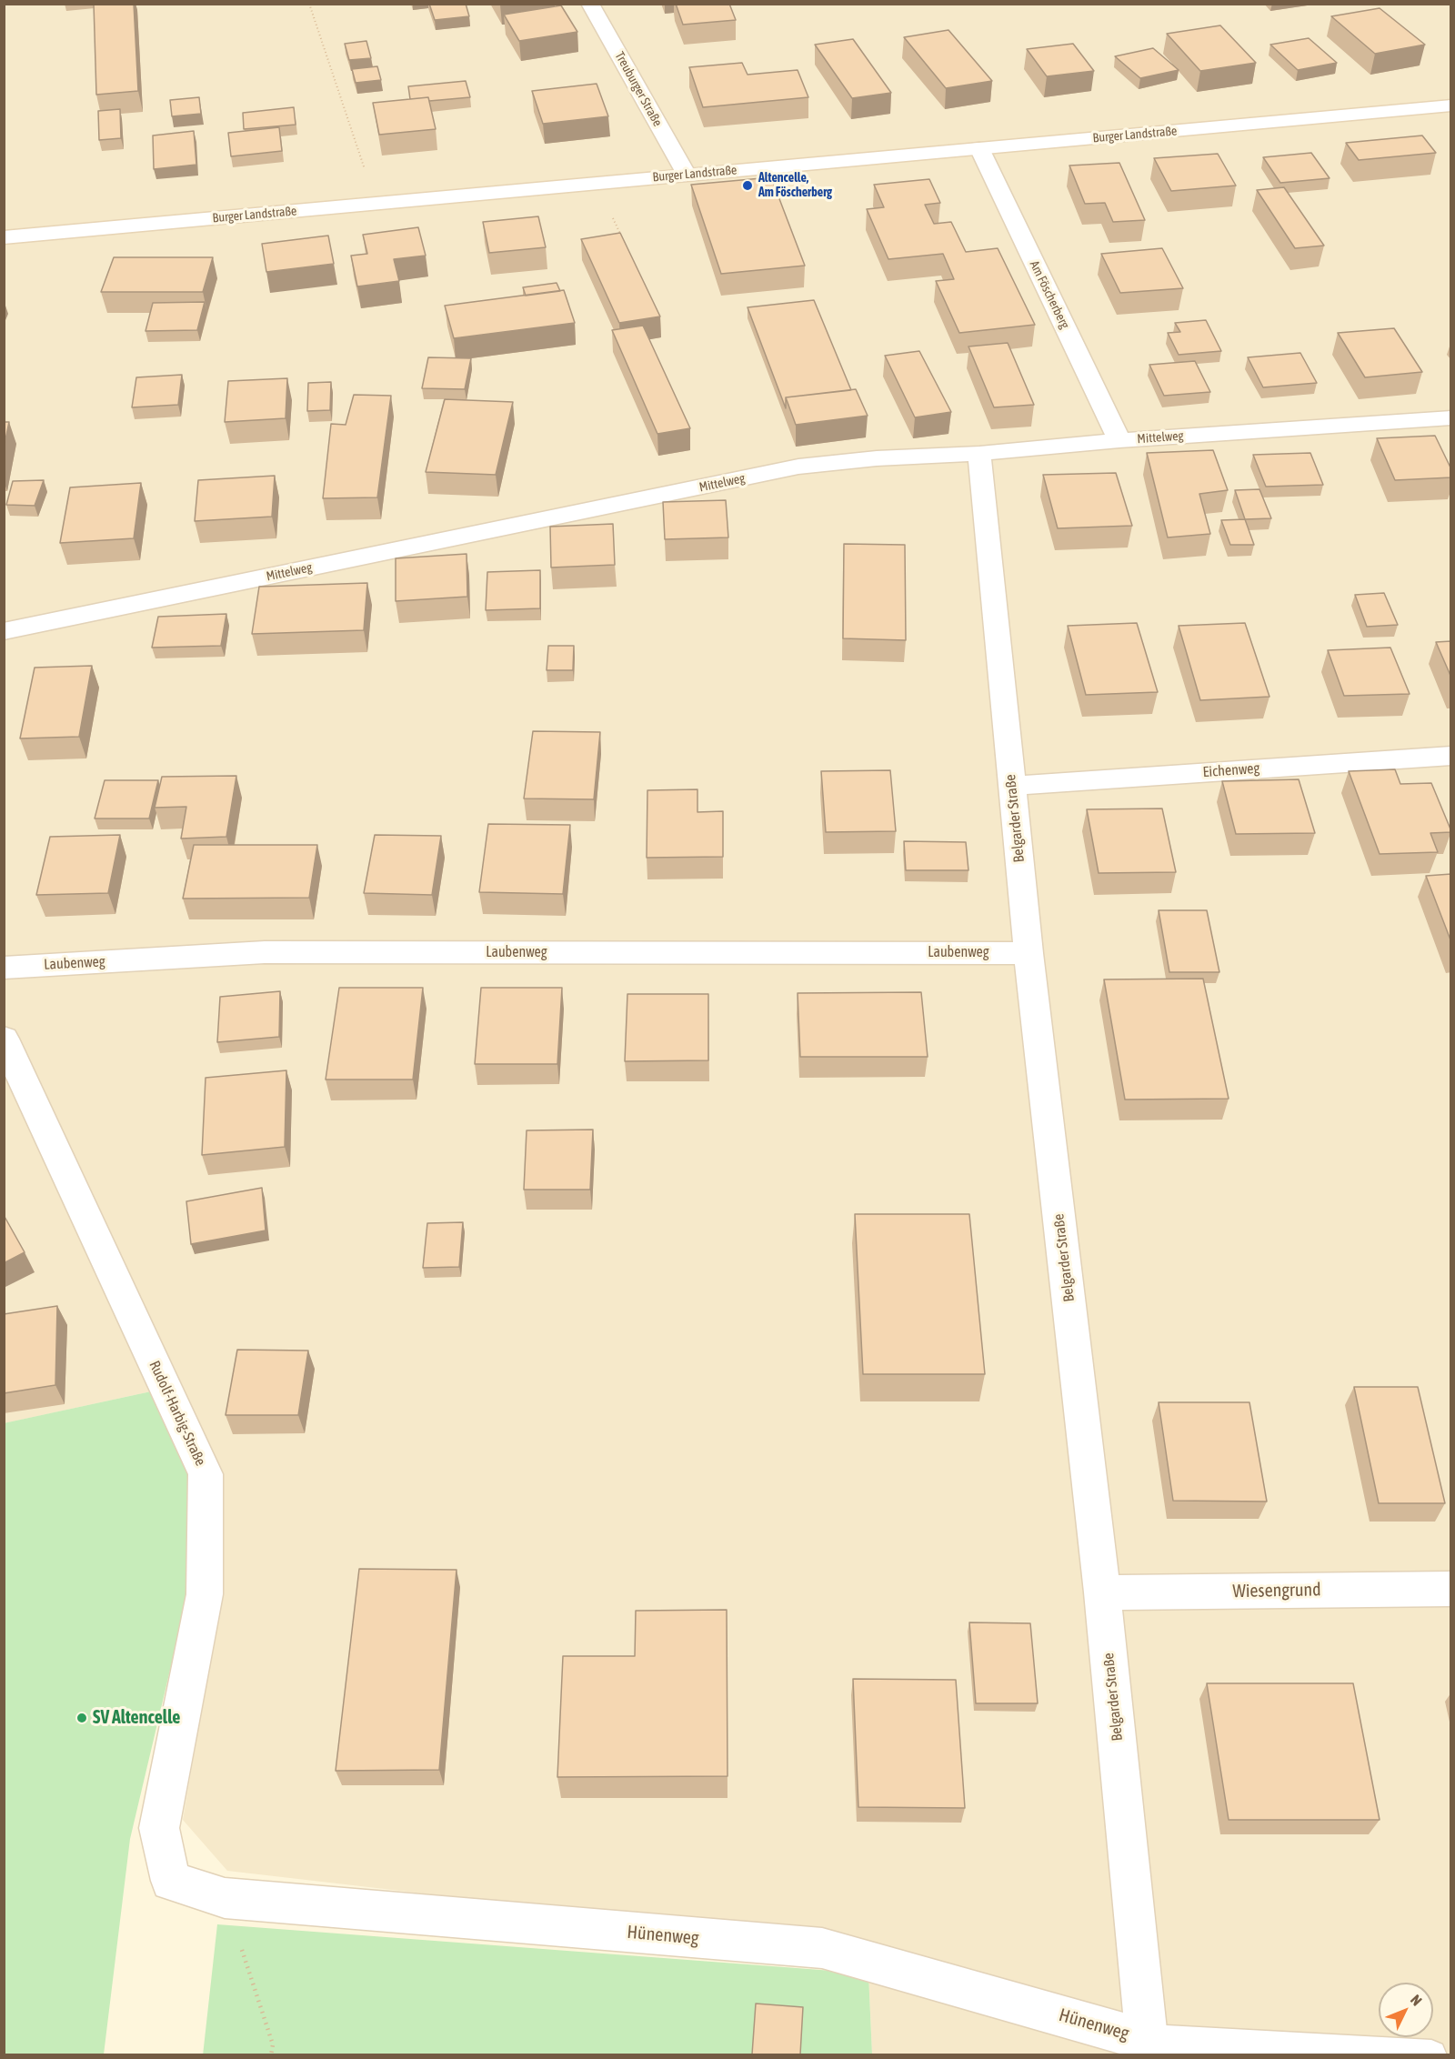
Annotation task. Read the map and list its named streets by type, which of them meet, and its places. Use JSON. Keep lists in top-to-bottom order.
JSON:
{
  "streets": {
    "street": [
      "Treuburger Straße",
      "Burger Landstraße",
      "Am Föscherberg",
      "Mittelweg",
      "Eichenweg",
      "Belgarder Straße",
      "Laubenweg",
      "Rudolf-Harbig-Straße",
      "Wiesengrund",
      "Hünenweg"
    ]
  },
  "crossings": [
    ["Treuburger Straße", "Burger Landstraße"],
    ["Burger Landstraße", "Am Föscherberg"],
    ["Am Föscherberg", "Mittelweg"],
    ["Mittelweg", "Belgarder Straße"],
    ["Eichenweg", "Belgarder Straße"],
    ["Belgarder Straße", "Laubenweg"],
    ["Belgarder Straße", "Wiesengrund"],
    ["Belgarder Straße", "Hünenweg"],
    ["Rudolf-Harbig-Straße", "Hünenweg"]
  ],
  "places": ["Altencelle, Am Föscherberg", "SV Altencelle"],
  "north": "top right"
}
